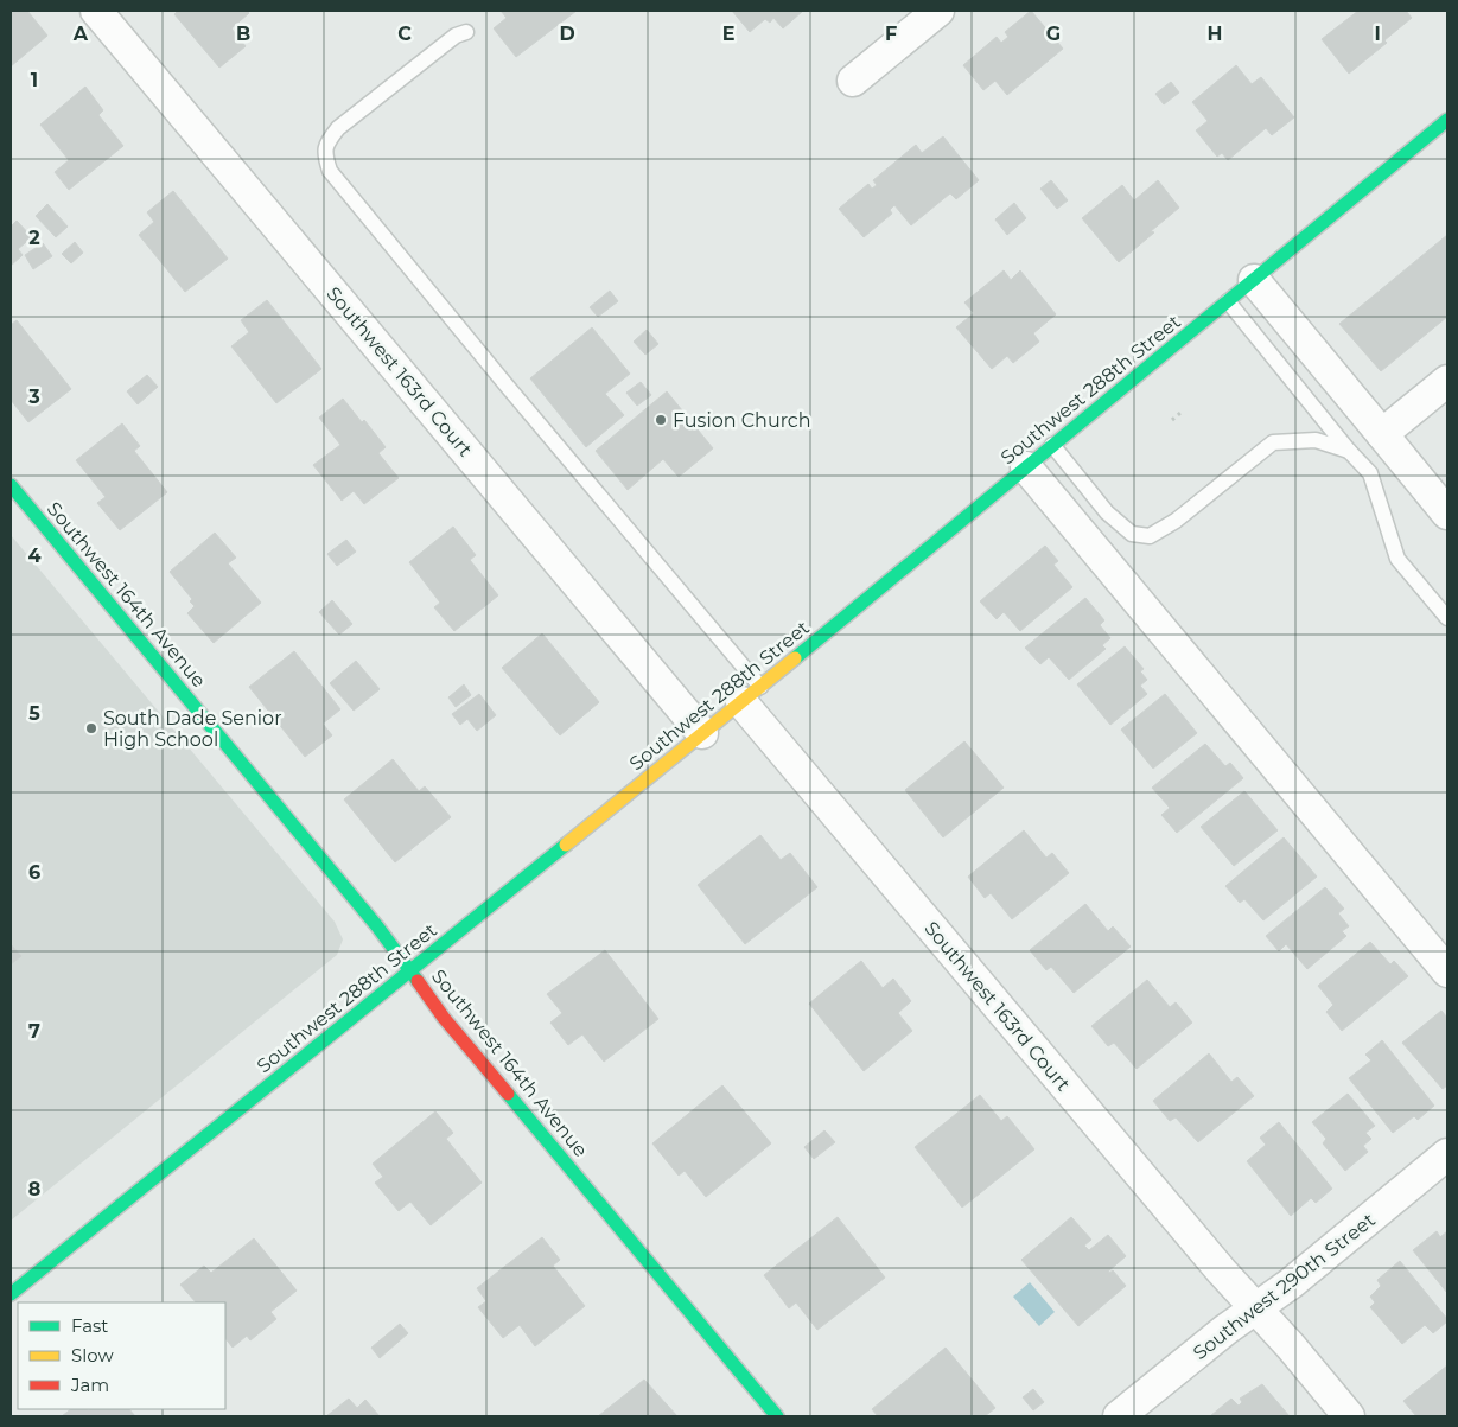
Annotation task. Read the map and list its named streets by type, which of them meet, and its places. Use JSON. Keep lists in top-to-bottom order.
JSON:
{
  "streets": {
    "street": [
      "Southwest 163rd Court",
      "Southwest 288th Street",
      "Southwest 164th Avenue",
      "Southwest 290th Street"
    ]
  },
  "crossings": [
    ["Southwest 163rd Court", "Southwest 288th Street"],
    ["Southwest 163rd Court", "Southwest 290th Street"],
    ["Southwest 288th Street", "Southwest 164th Avenue"]
  ],
  "places": ["Fusion Church", "South Dade Senior High School"],
  "legend": ["Fast", "Slow", "Jam"],
  "grid": {
    "columns": [
      "A",
      "B",
      "C",
      "D",
      "E",
      "F",
      "G",
      "H",
      "I"
    ],
    "rows": [
      "1",
      "2",
      "3",
      "4",
      "5",
      "6",
      "7",
      "8"
    ]
  }
}
